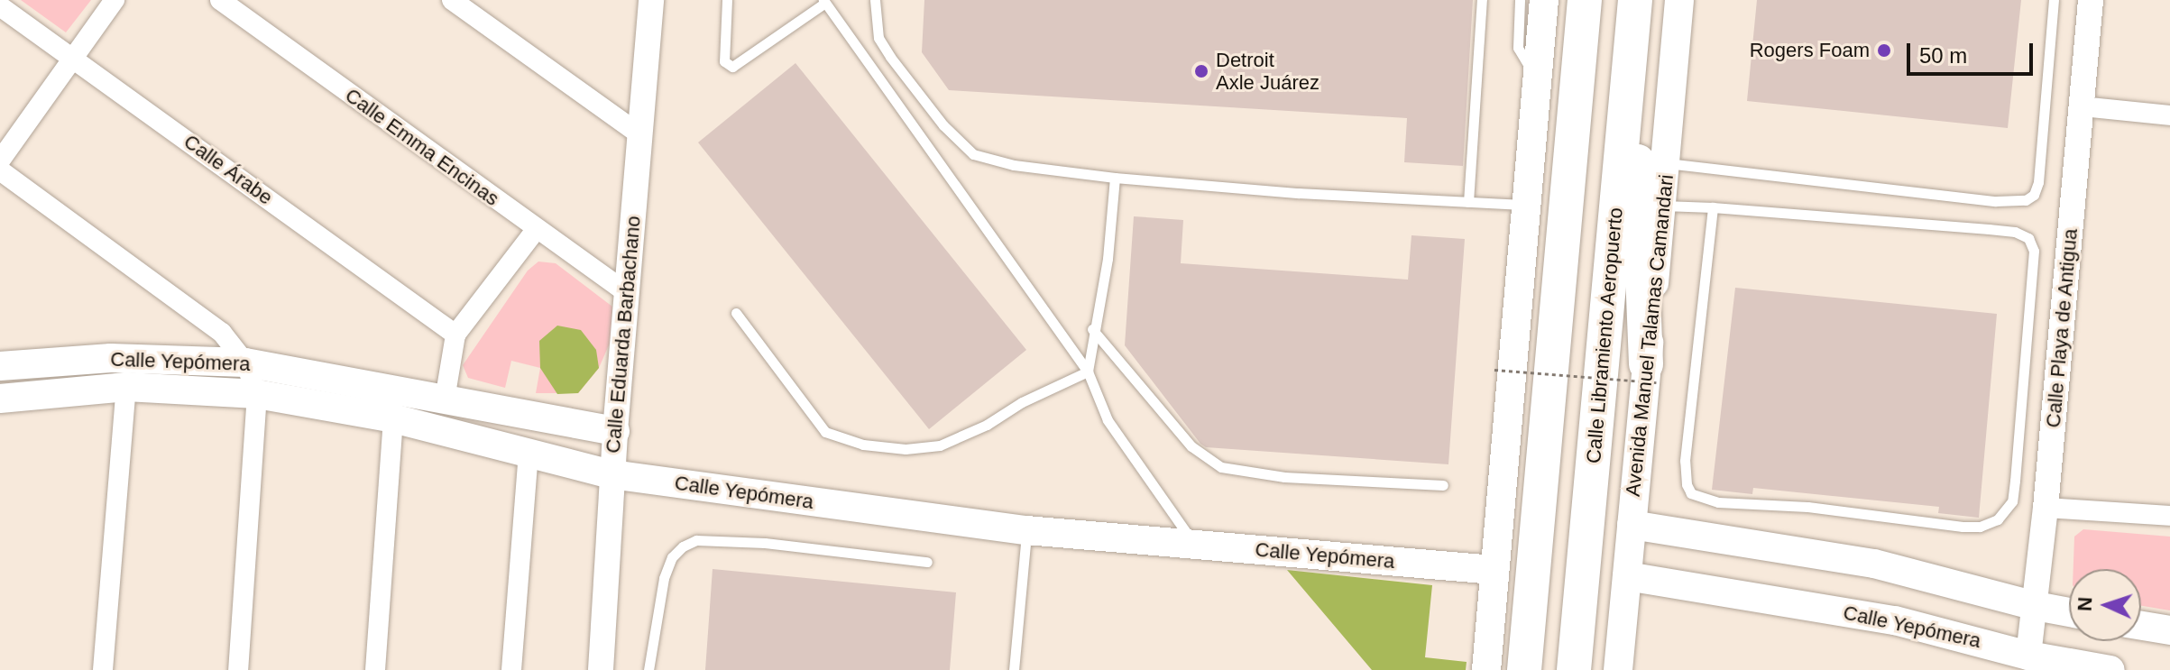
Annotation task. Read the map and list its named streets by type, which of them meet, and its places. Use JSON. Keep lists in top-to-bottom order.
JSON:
{
  "streets": {
    "highway": ["Calle Libramiento Aeropuerto"],
    "main road": ["Avenida Manuel Talamas Camandari", "Calle Yepómera"],
    "street": [
      "Calle Emma Encinas",
      "Calle Árabe",
      "Calle Playa de Antigua",
      "Calle Eduarda Barbachano"
    ]
  },
  "crossings": [
    ["Calle Emma Encinas", "Calle Eduarda Barbachano"],
    ["Calle Playa de Antigua", "Calle Yepómera"],
    ["Calle Eduarda Barbachano", "Calle Yepómera"],
    ["Avenida Manuel Talamas Camandari", "Calle Yepómera"]
  ],
  "places": ["Rogers Foam", "Detroit Axle Juárez"],
  "scale_bar": "50 m",
  "north": "left"
}
